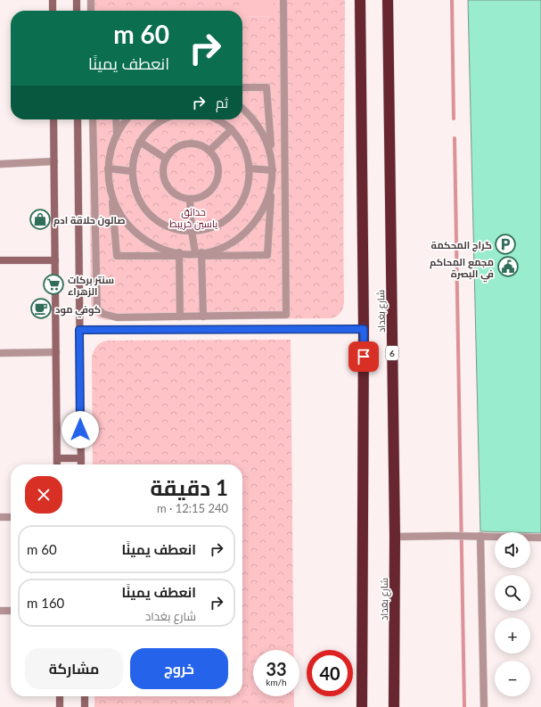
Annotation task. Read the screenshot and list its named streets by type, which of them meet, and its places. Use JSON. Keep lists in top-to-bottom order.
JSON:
{
  "streets": {
    "highway": ["شارع بغداد", "6"]
  },
  "parks": ["حدائق ياسين خريبط"],
  "places": {
    "shop": ["صالون حلاقة ادم"],
    "parking": ["گراج المحكمة"],
    "public building": ["مجمع المحاكم في البصرة"],
    "supermarket": ["سنتر بركات الزهراء"],
    "cafe": ["كوفي مود"]
  },
  "page": {
    "turn": ["60 m", "انعطف يمينًا"],
    "then": "ثم",
    "heading": ["1 دقيقة", "240 m · 12:15"],
    "list": [
      {
        "name": "انعطف يمينًا",
        "value": "60 m"
      },
      {
        "name": "انعطف يمينًا",
        "note": "شارع بغداد",
        "value": "160 m"
      }
    ],
    "map_buttons": ["+", "−"],
    "buttons": ["خروج", "مشاركة"],
    "speed": "33 km/h",
    "limit": "40"
  }
}
